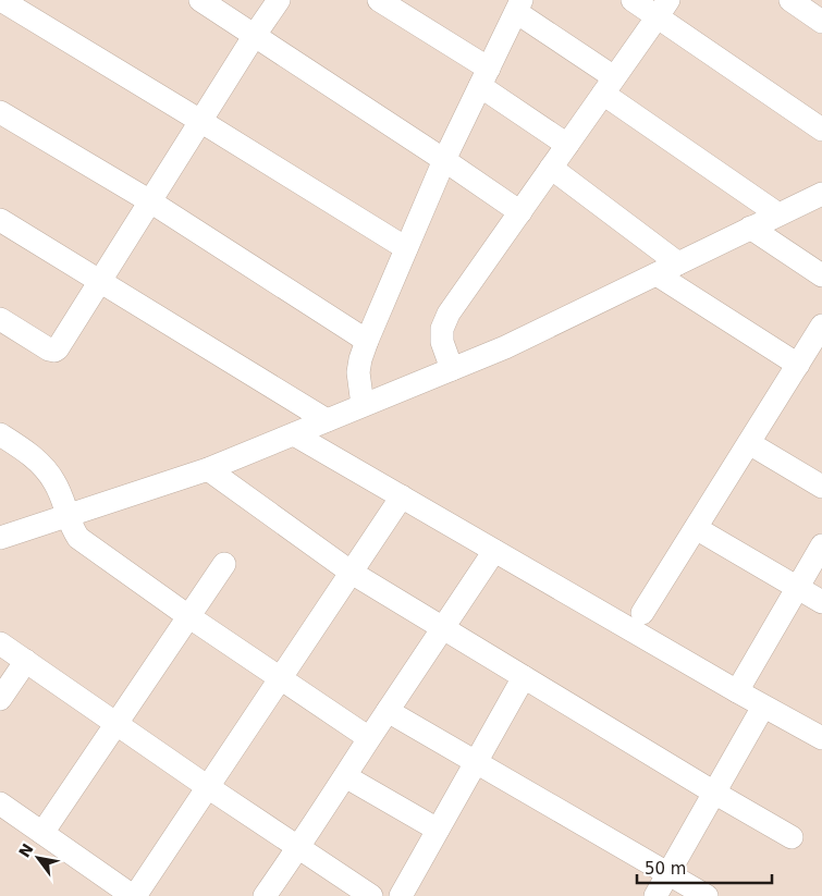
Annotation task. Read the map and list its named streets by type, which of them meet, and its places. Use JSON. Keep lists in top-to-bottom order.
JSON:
{
  "scale_bar": "50 m",
  "north": "top left"
}
